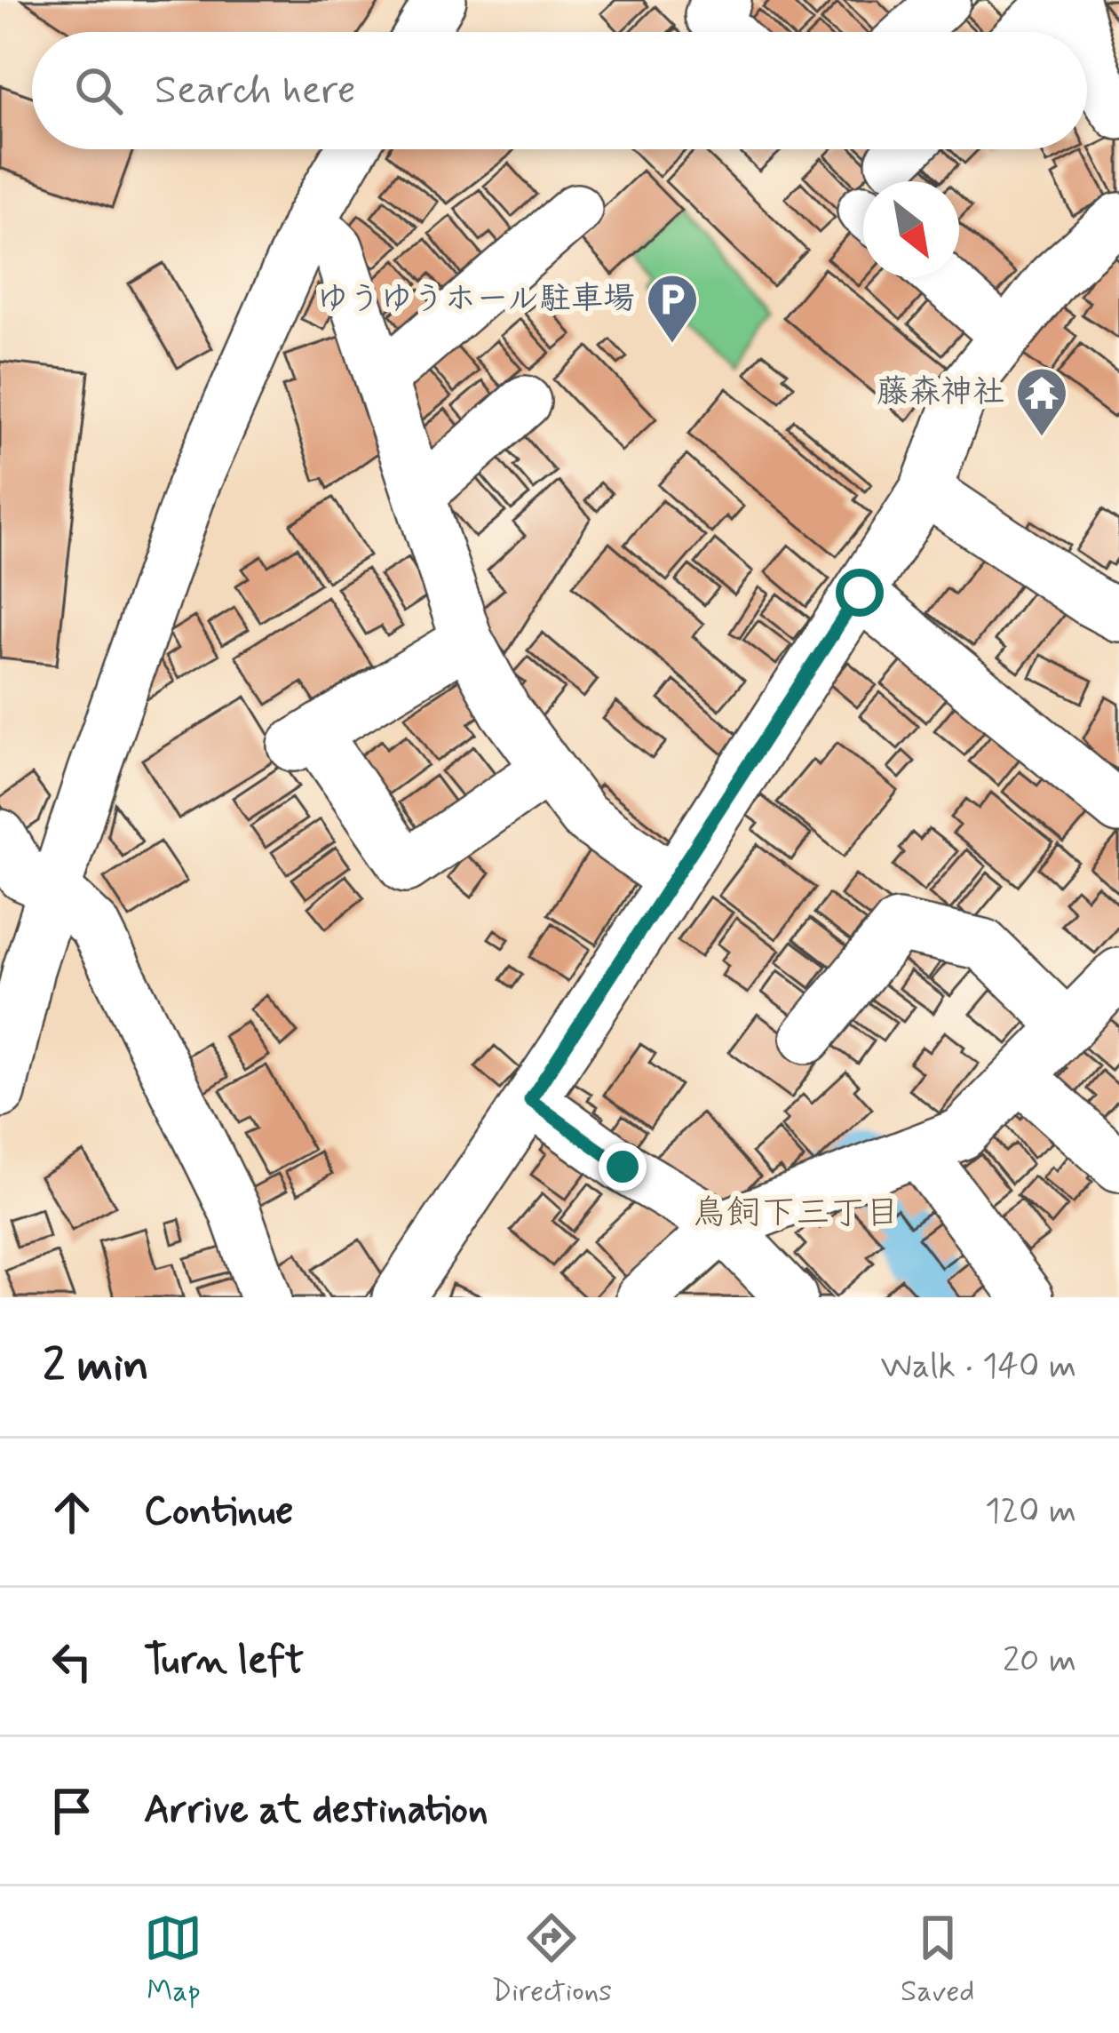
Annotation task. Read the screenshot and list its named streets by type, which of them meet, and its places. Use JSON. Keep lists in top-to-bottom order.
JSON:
{
  "districts": ["鳥飼下三丁目"],
  "places": {
    "parking": ["ゆうゆうホール駐車場"],
    "temple": ["藤森神社"]
  },
  "north": "bottom right",
  "page": {
    "search": "Search here",
    "heading": ["2 min", "Walk · 140 m"],
    "list": [
      ["Continue", "120 m"],
      ["Turn left", "20 m"],
      "Arrive at destination"
    ],
    "nav": ["Map", "Directions", "Saved"]
  }
}
